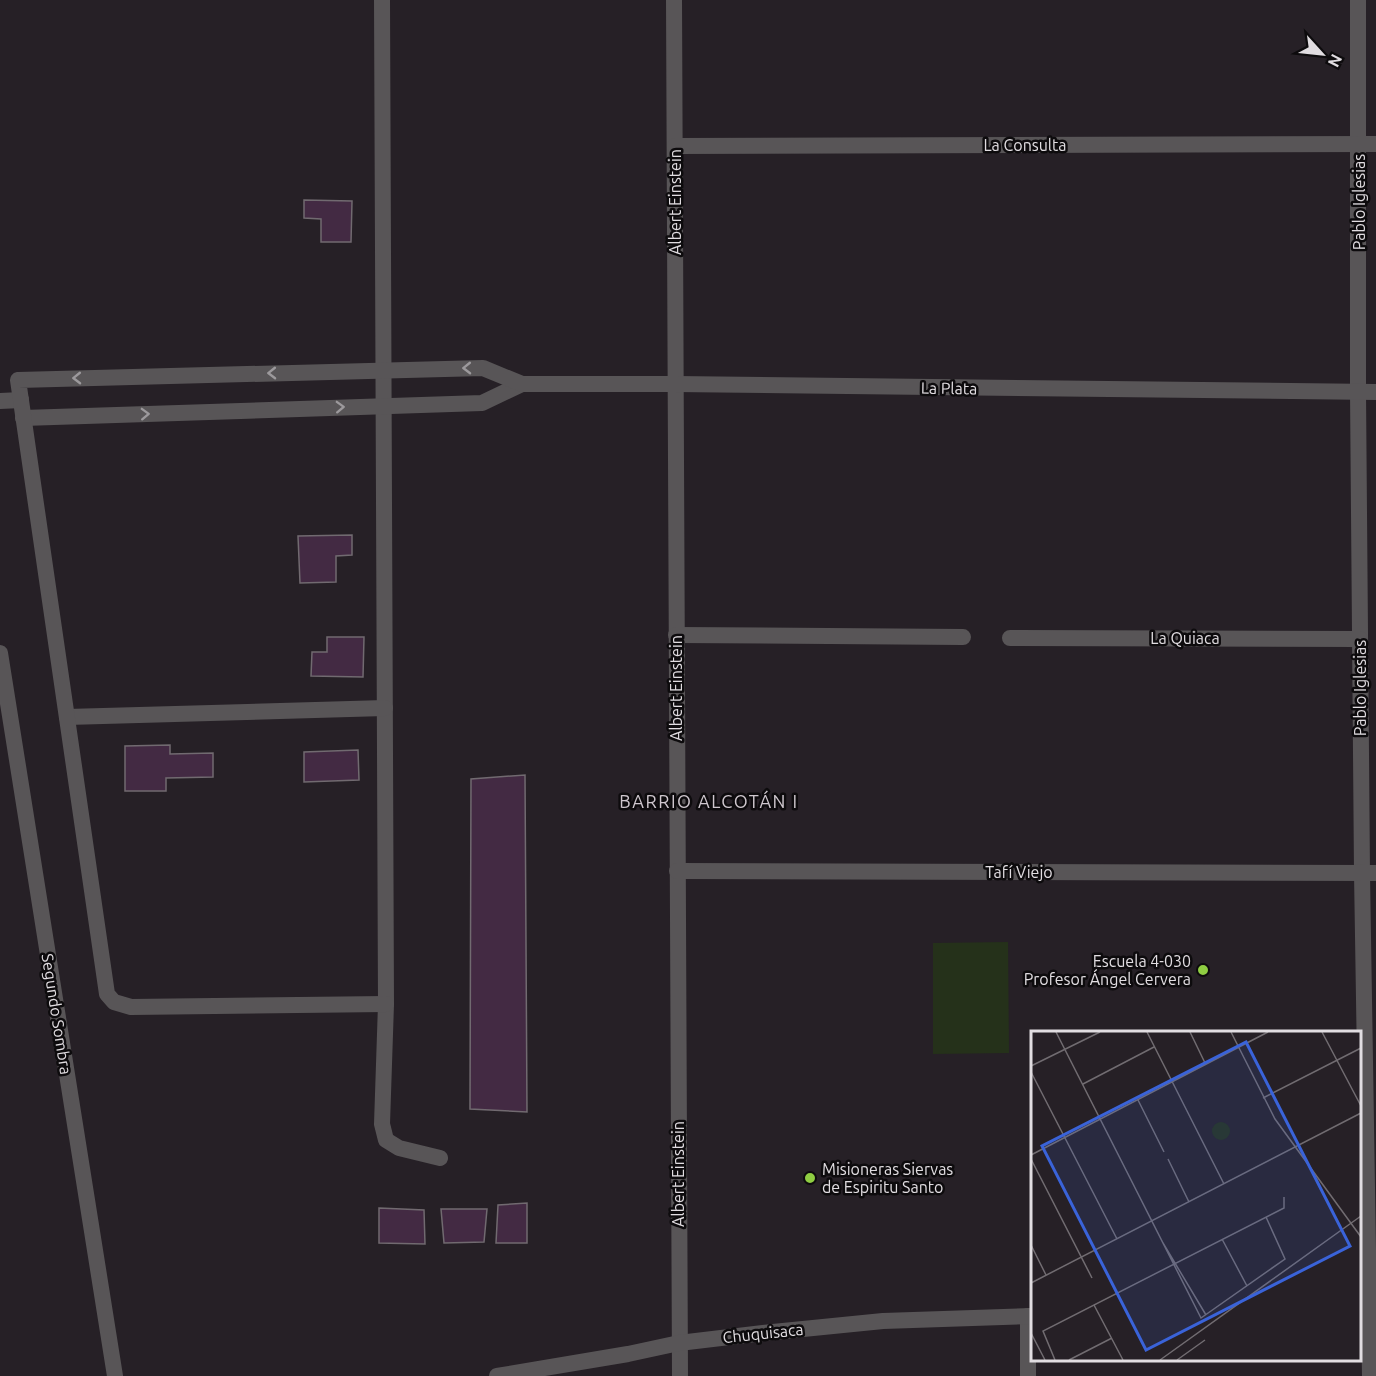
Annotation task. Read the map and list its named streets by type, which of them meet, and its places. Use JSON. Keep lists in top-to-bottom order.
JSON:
{
  "streets": {
    "street": [
      "La Consulta",
      "Albert Einstein",
      "Pablo Iglesias",
      "La Plata",
      "La Quiaca",
      "Tafí Viejo",
      "Segundo Sombra",
      "Chuquisaca"
    ]
  },
  "crossings": [
    ["La Consulta", "Albert Einstein"],
    ["La Consulta", "Pablo Iglesias"],
    ["Albert Einstein", "La Plata"],
    ["Albert Einstein", "Tafí Viejo"],
    ["Albert Einstein", "Chuquisaca"],
    ["Pablo Iglesias", "La Plata"],
    ["Pablo Iglesias", "La Quiaca"],
    ["Pablo Iglesias", "Tafí Viejo"]
  ],
  "districts": ["BARRIO ALCOTÁN I"],
  "places": ["Escuela 4-030 Profesor Ángel Cervera", "Misioneras Siervas de Espiritu Santo"],
  "north": "bottom right"
}
